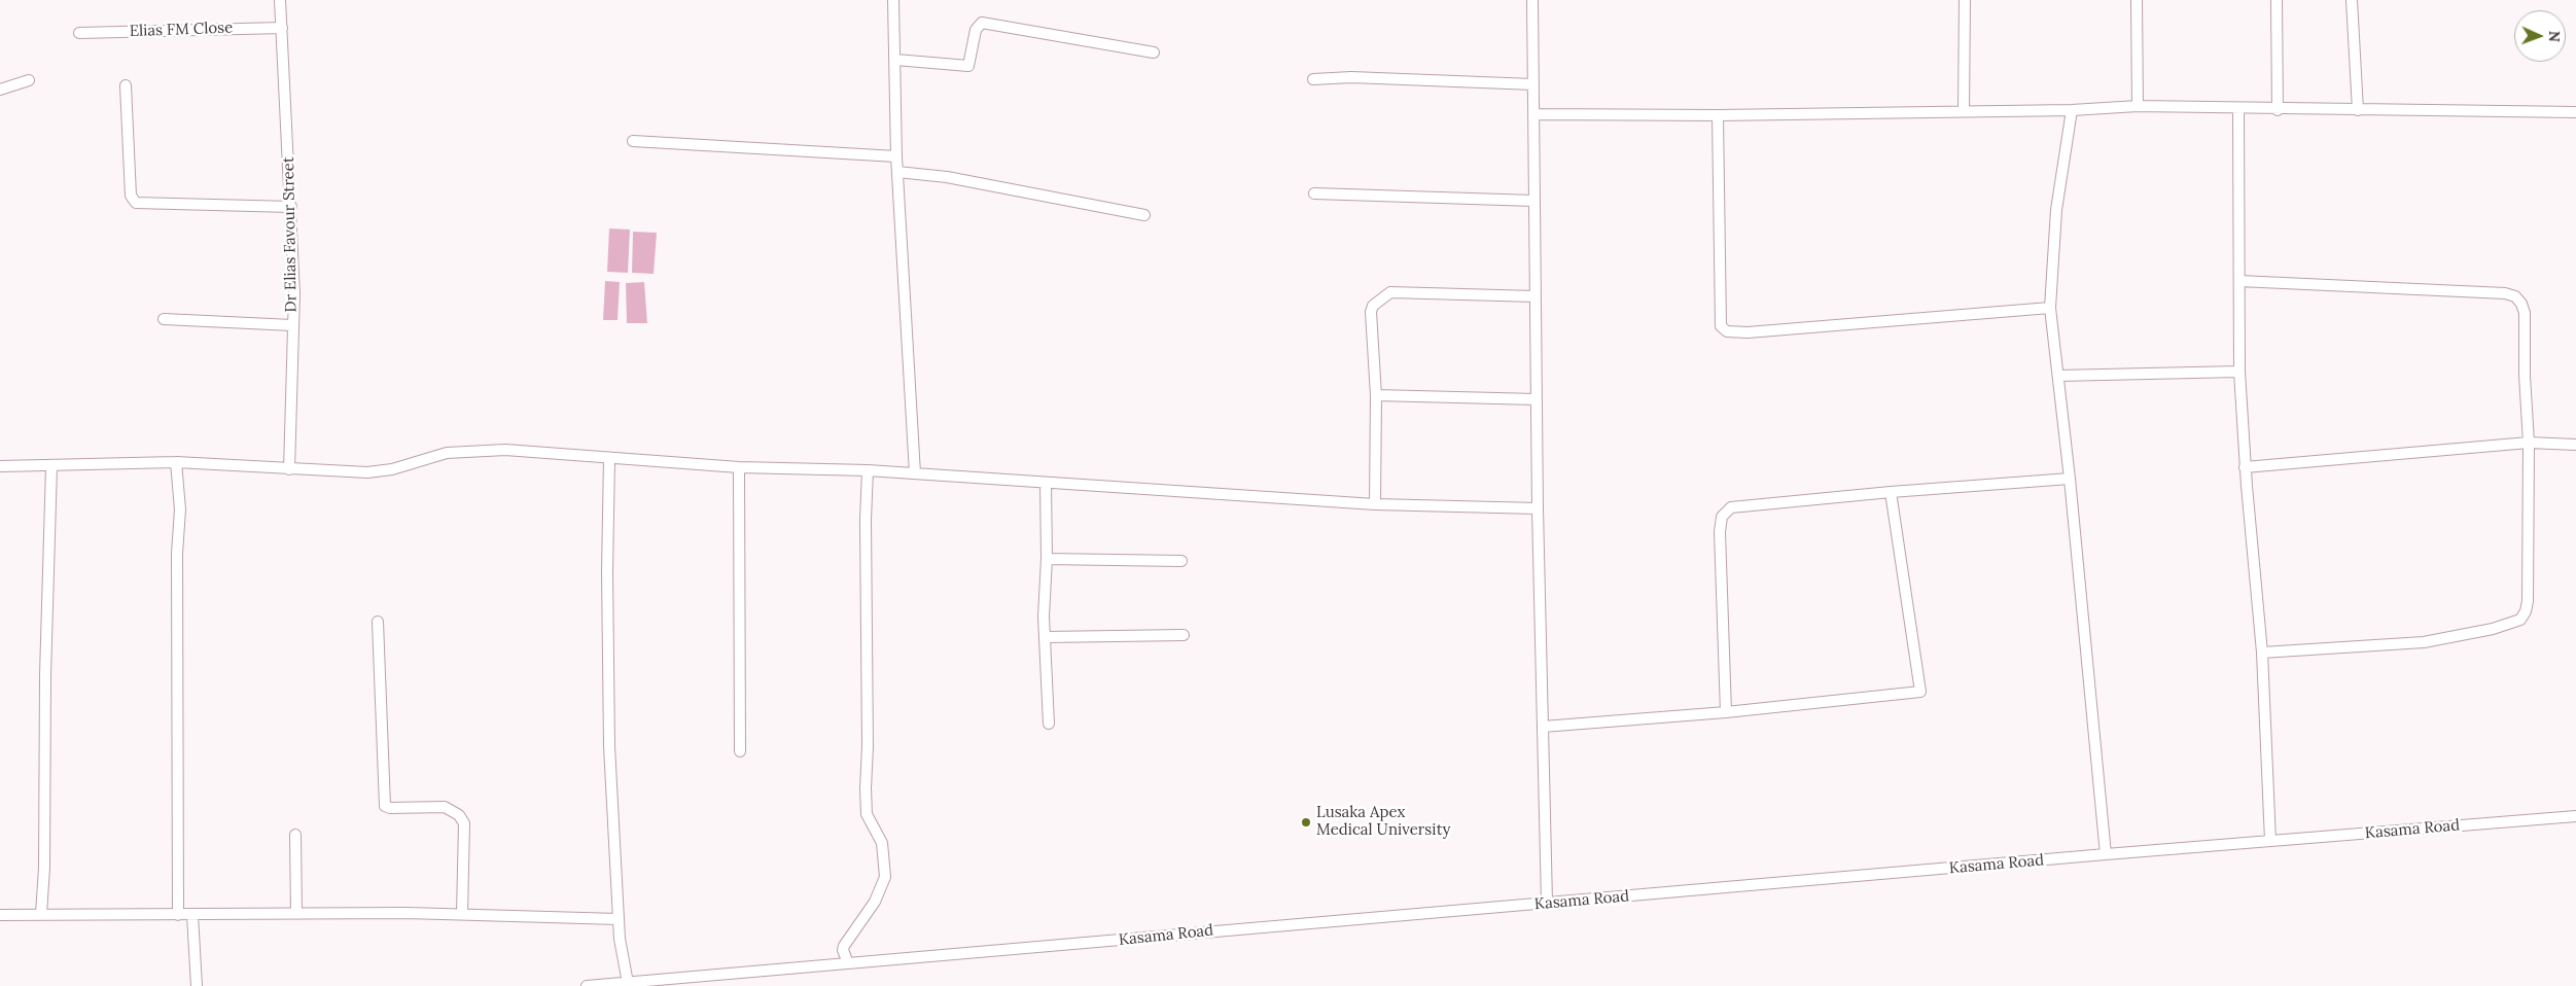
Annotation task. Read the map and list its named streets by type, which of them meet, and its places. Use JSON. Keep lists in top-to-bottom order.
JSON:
{
  "streets": {
    "street": ["Elias FM Close", "Dr Elias Favour Street", "Kasama Road"]
  },
  "crossings": [
    ["Elias FM Close", "Dr Elias Favour Street"]
  ],
  "places": ["Lusaka Apex Medical University"],
  "north": "right"
}
